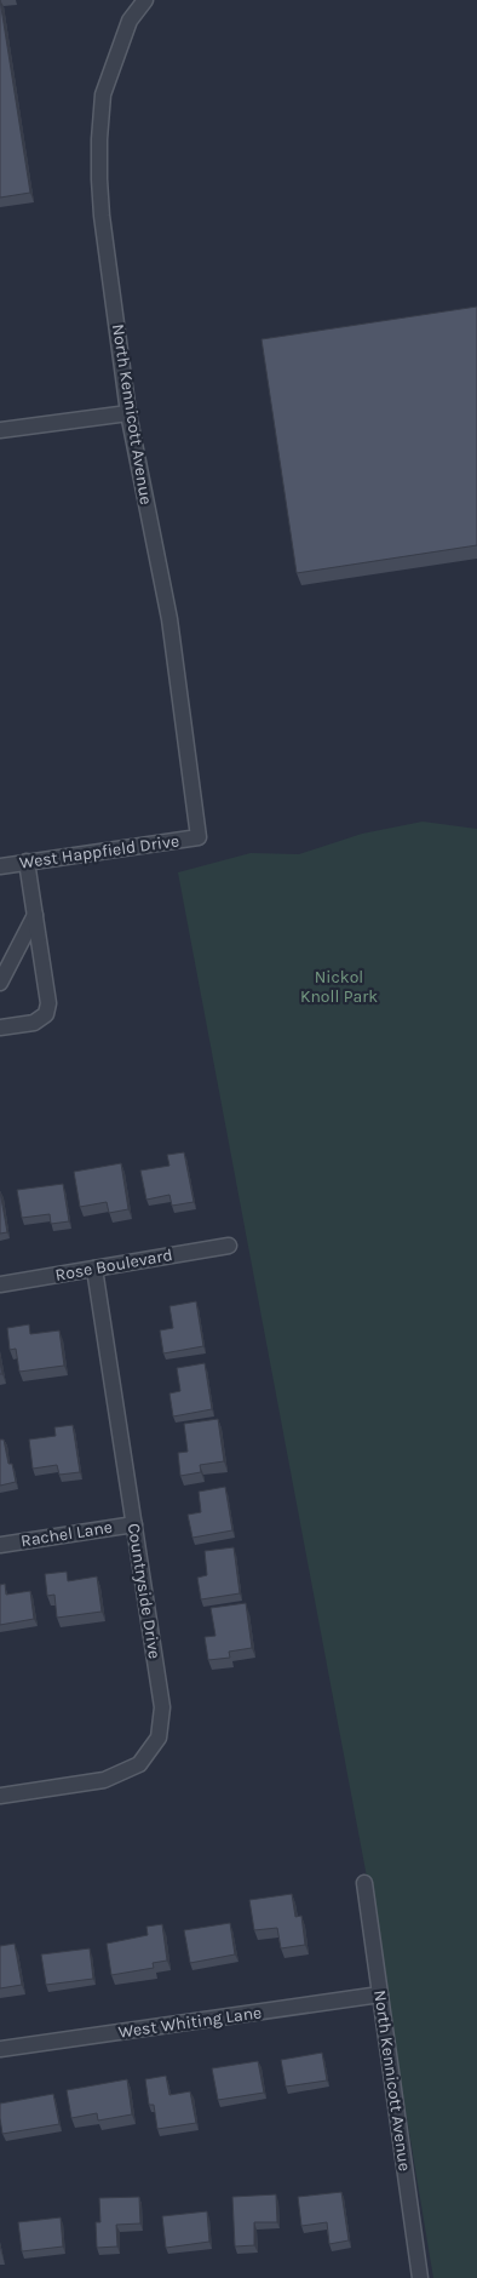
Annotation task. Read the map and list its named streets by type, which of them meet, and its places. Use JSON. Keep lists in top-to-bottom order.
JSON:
{
  "streets": {
    "street": [
      "North Kennicott Avenue",
      "West Happfield Drive",
      "Rose Boulevard",
      "Rachel Lane",
      "Countryside Drive",
      "West Whiting Lane"
    ]
  },
  "crossings": [
    ["North Kennicott Avenue", "West Happfield Drive"],
    ["North Kennicott Avenue", "West Whiting Lane"],
    ["Rose Boulevard", "Countryside Drive"],
    ["Rachel Lane", "Countryside Drive"]
  ],
  "parks": ["Nickol Knoll Park"]
}
